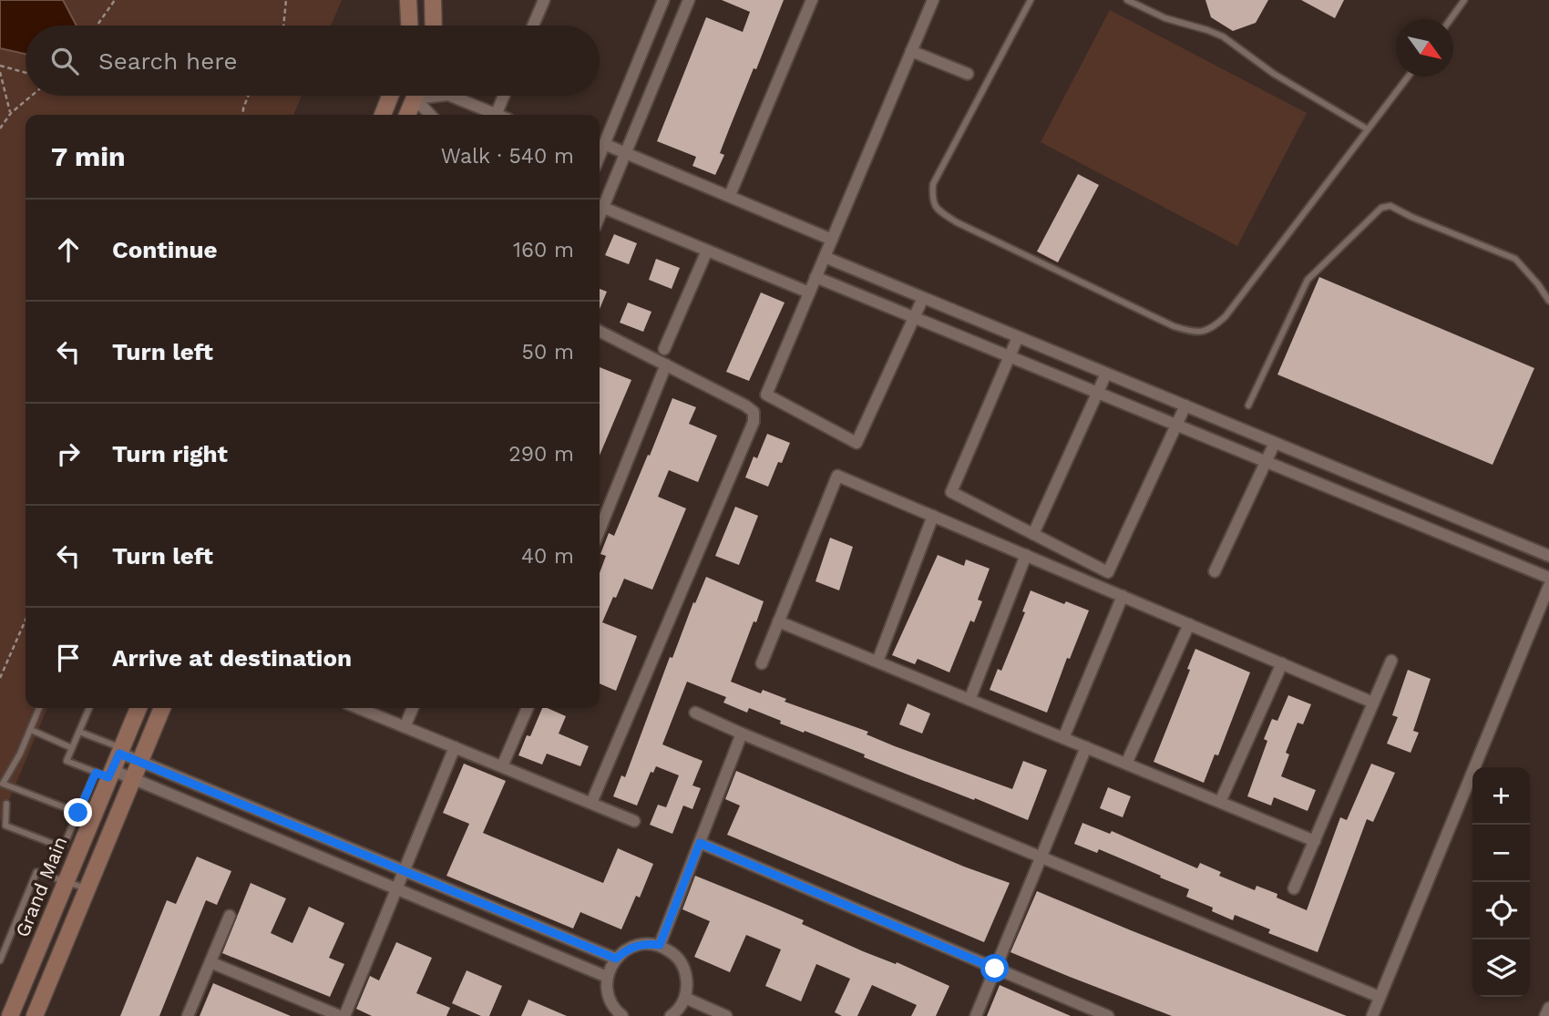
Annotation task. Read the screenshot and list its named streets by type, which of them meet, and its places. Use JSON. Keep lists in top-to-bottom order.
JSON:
{
  "streets": {
    "street": ["Grand Main"]
  },
  "north": "bottom right",
  "page": {
    "search": "Search here",
    "heading": ["7 min", "Walk · 540 m"],
    "list": [
      ["Continue", "160 m"],
      ["Turn left", "50 m"],
      ["Turn right", "290 m"],
      ["Turn left", "40 m"],
      "Arrive at destination"
    ],
    "map_buttons": ["+", "−"]
  }
}
